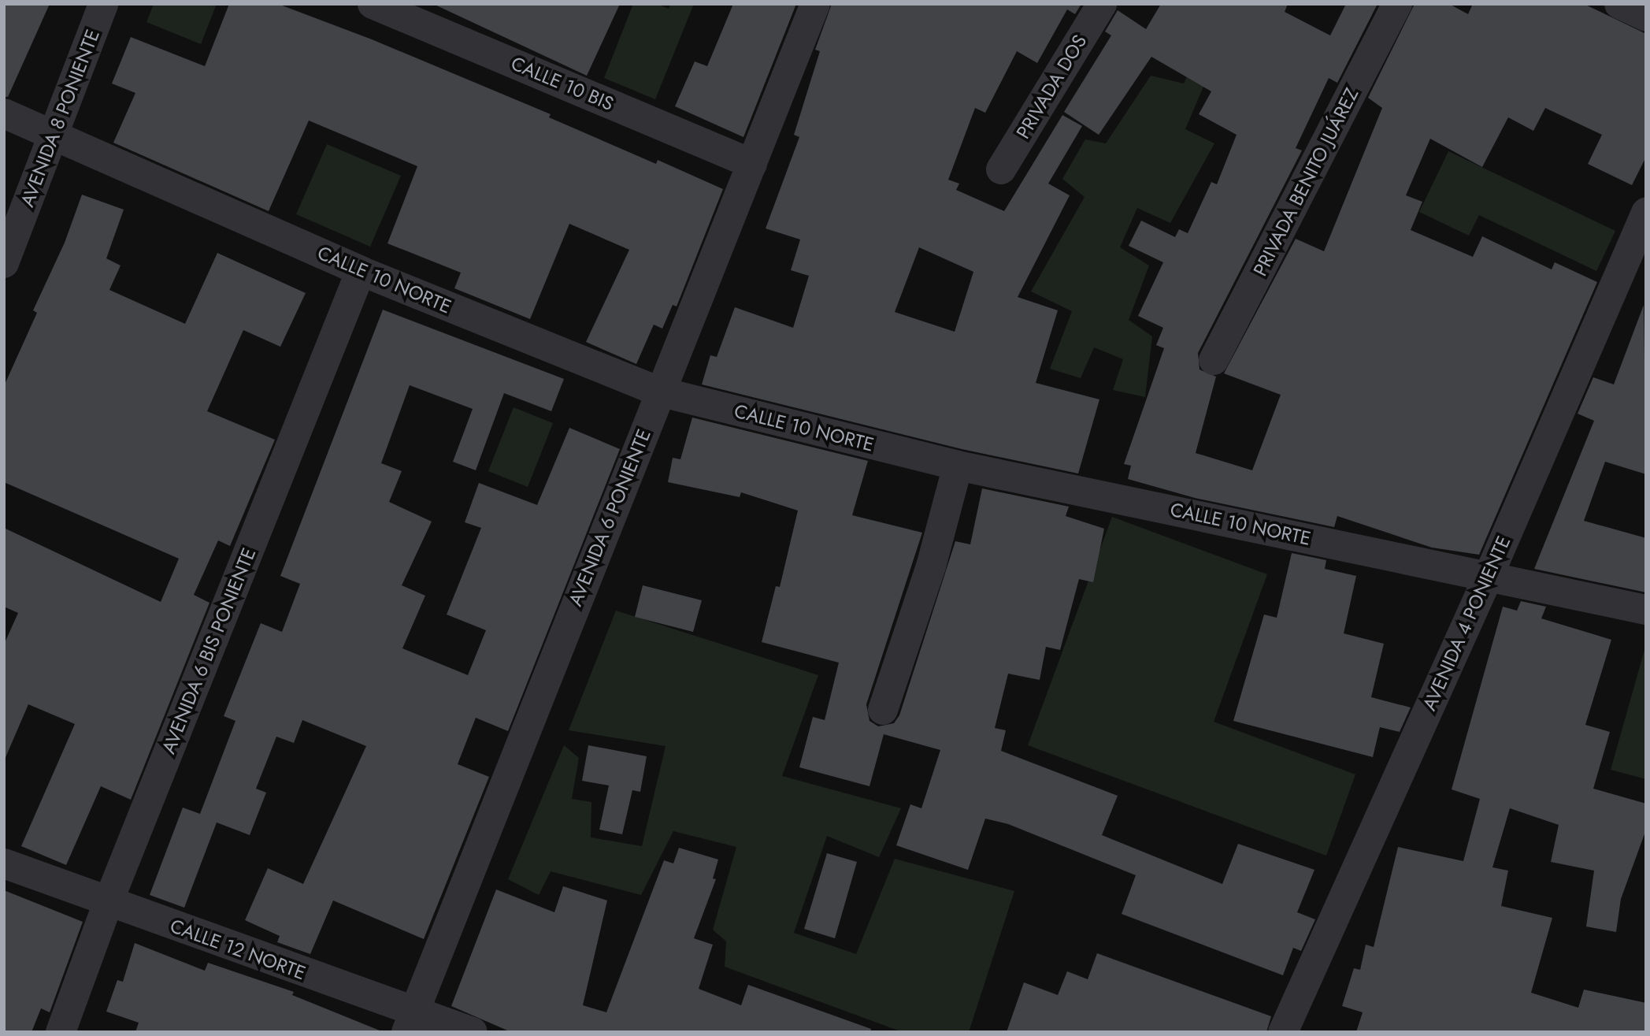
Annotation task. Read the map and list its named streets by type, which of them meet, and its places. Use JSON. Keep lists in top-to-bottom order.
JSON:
{
  "streets": {
    "street": [
      "CALLE 10 BIS",
      "PRIVADA DOS",
      "AVENIDA 8 PONIENTE",
      "PRIVADA BENITO JUÁREZ",
      "CALLE 10 NORTE",
      "AVENIDA 6 PONIENTE",
      "AVENIDA 4 PONIENTE",
      "AVENIDA 6 BIS PONIENTE",
      "CALLE 12 NORTE"
    ]
  },
  "crossings": [
    ["CALLE 10 BIS", "AVENIDA 6 PONIENTE"],
    ["AVENIDA 8 PONIENTE", "CALLE 10 NORTE"],
    ["CALLE 10 NORTE", "AVENIDA 6 PONIENTE"],
    ["CALLE 10 NORTE", "AVENIDA 4 PONIENTE"],
    ["CALLE 10 NORTE", "AVENIDA 6 BIS PONIENTE"],
    ["AVENIDA 6 PONIENTE", "CALLE 12 NORTE"],
    ["AVENIDA 6 BIS PONIENTE", "CALLE 12 NORTE"]
  ]
}
